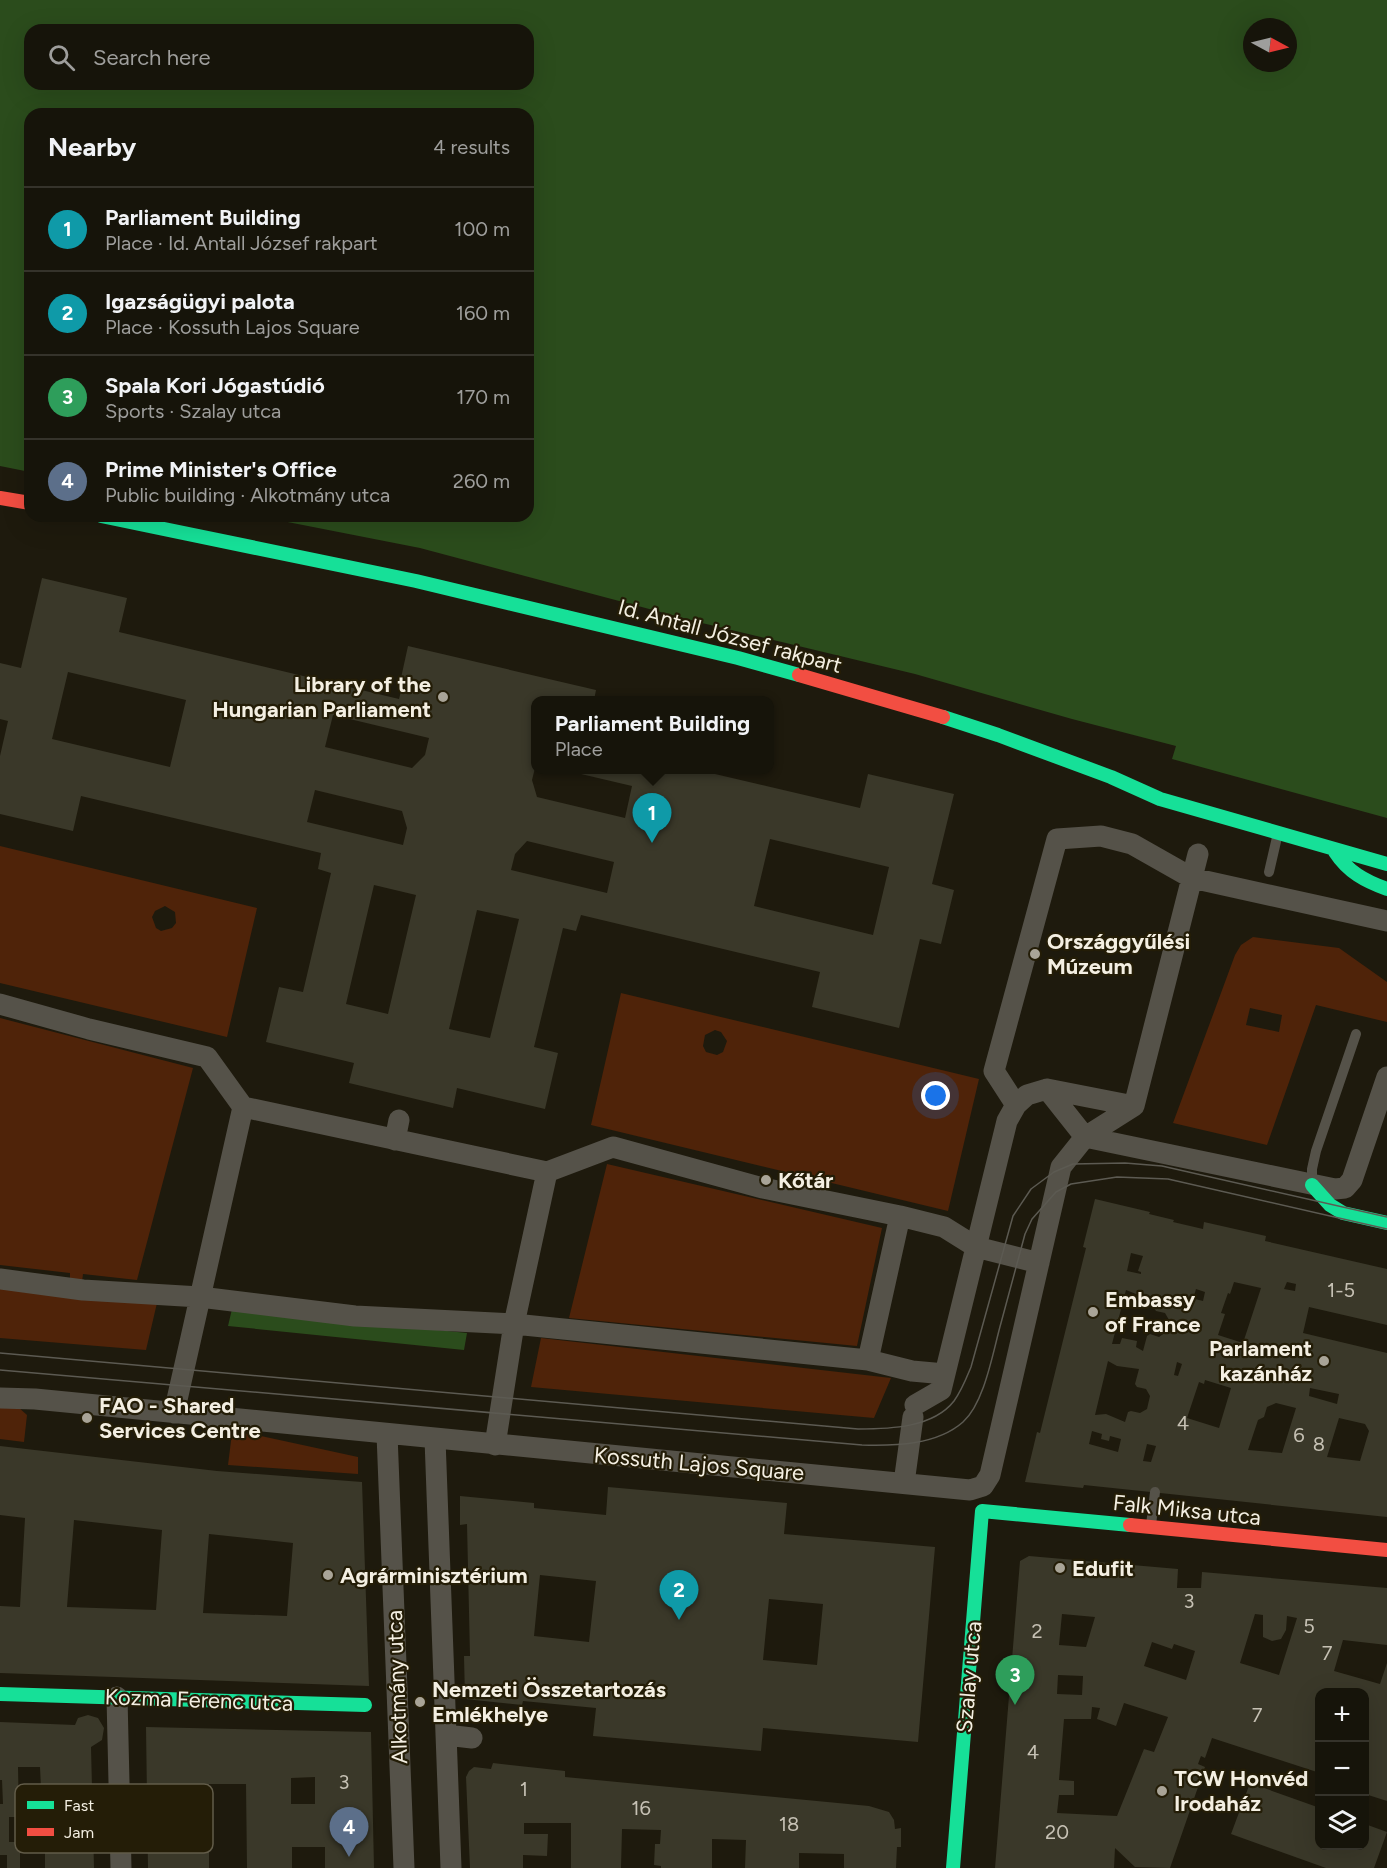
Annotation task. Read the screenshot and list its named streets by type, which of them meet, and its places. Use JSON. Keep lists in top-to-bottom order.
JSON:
{
  "streets": {
    "main road": [
      "Id. Antall József rakpart",
      "Falk Miksa utca",
      "Szalay utca",
      "Kozma Ferenc utca"
    ],
    "street": ["Kossuth Lajos Square", "Alkotmány utca"]
  },
  "crossings": [
    ["Kossuth Lajos Square", "Szalay utca"],
    ["Kossuth Lajos Square", "Alkotmány utca"],
    ["Falk Miksa utca", "Szalay utca"],
    ["Alkotmány utca", "Kozma Ferenc utca"]
  ],
  "places": [
    "Library of the Hungarian Parliament",
    "Országgyűlési Múzeum",
    "Kőtár",
    "Embassy of France",
    "Parlament kazánház",
    "FAO - Shared Services Centre",
    "Edufit",
    "Agrárminisztérium",
    "Nemzeti Összetartozás Emlékhelye",
    "TCW Honvéd Irodaház"
  ],
  "house_numbers": [
    "1-5",
    "4",
    "6",
    "8",
    "3",
    "5",
    "2",
    "7",
    "7",
    "4",
    "3",
    "1",
    "16",
    "18",
    "20"
  ],
  "legend": ["Fast", "Jam"],
  "north": "right",
  "page": {
    "search": "Search here",
    "heading": ["Nearby", "4 results"],
    "list": [
      {
        "mark": "1",
        "name": "Parliament Building",
        "note": "Place · Id. Antall József rakpart",
        "value": "100 m"
      },
      {
        "mark": "2",
        "name": "Igazságügyi palota",
        "note": "Place · Kossuth Lajos Square",
        "value": "160 m"
      },
      {
        "mark": "3",
        "name": "Spala Kori Jógastúdió",
        "note": "Sports · Szalay utca",
        "value": "170 m"
      },
      {
        "mark": "4",
        "name": "Prime Minister's Office",
        "note": "Public building · Alkotmány utca",
        "value": "260 m"
      }
    ],
    "popup": ["Parliament Building", "Place"],
    "pins": [
      "1",
      "2",
      "3",
      "4"
    ],
    "map_buttons": ["+", "−"]
  }
}
